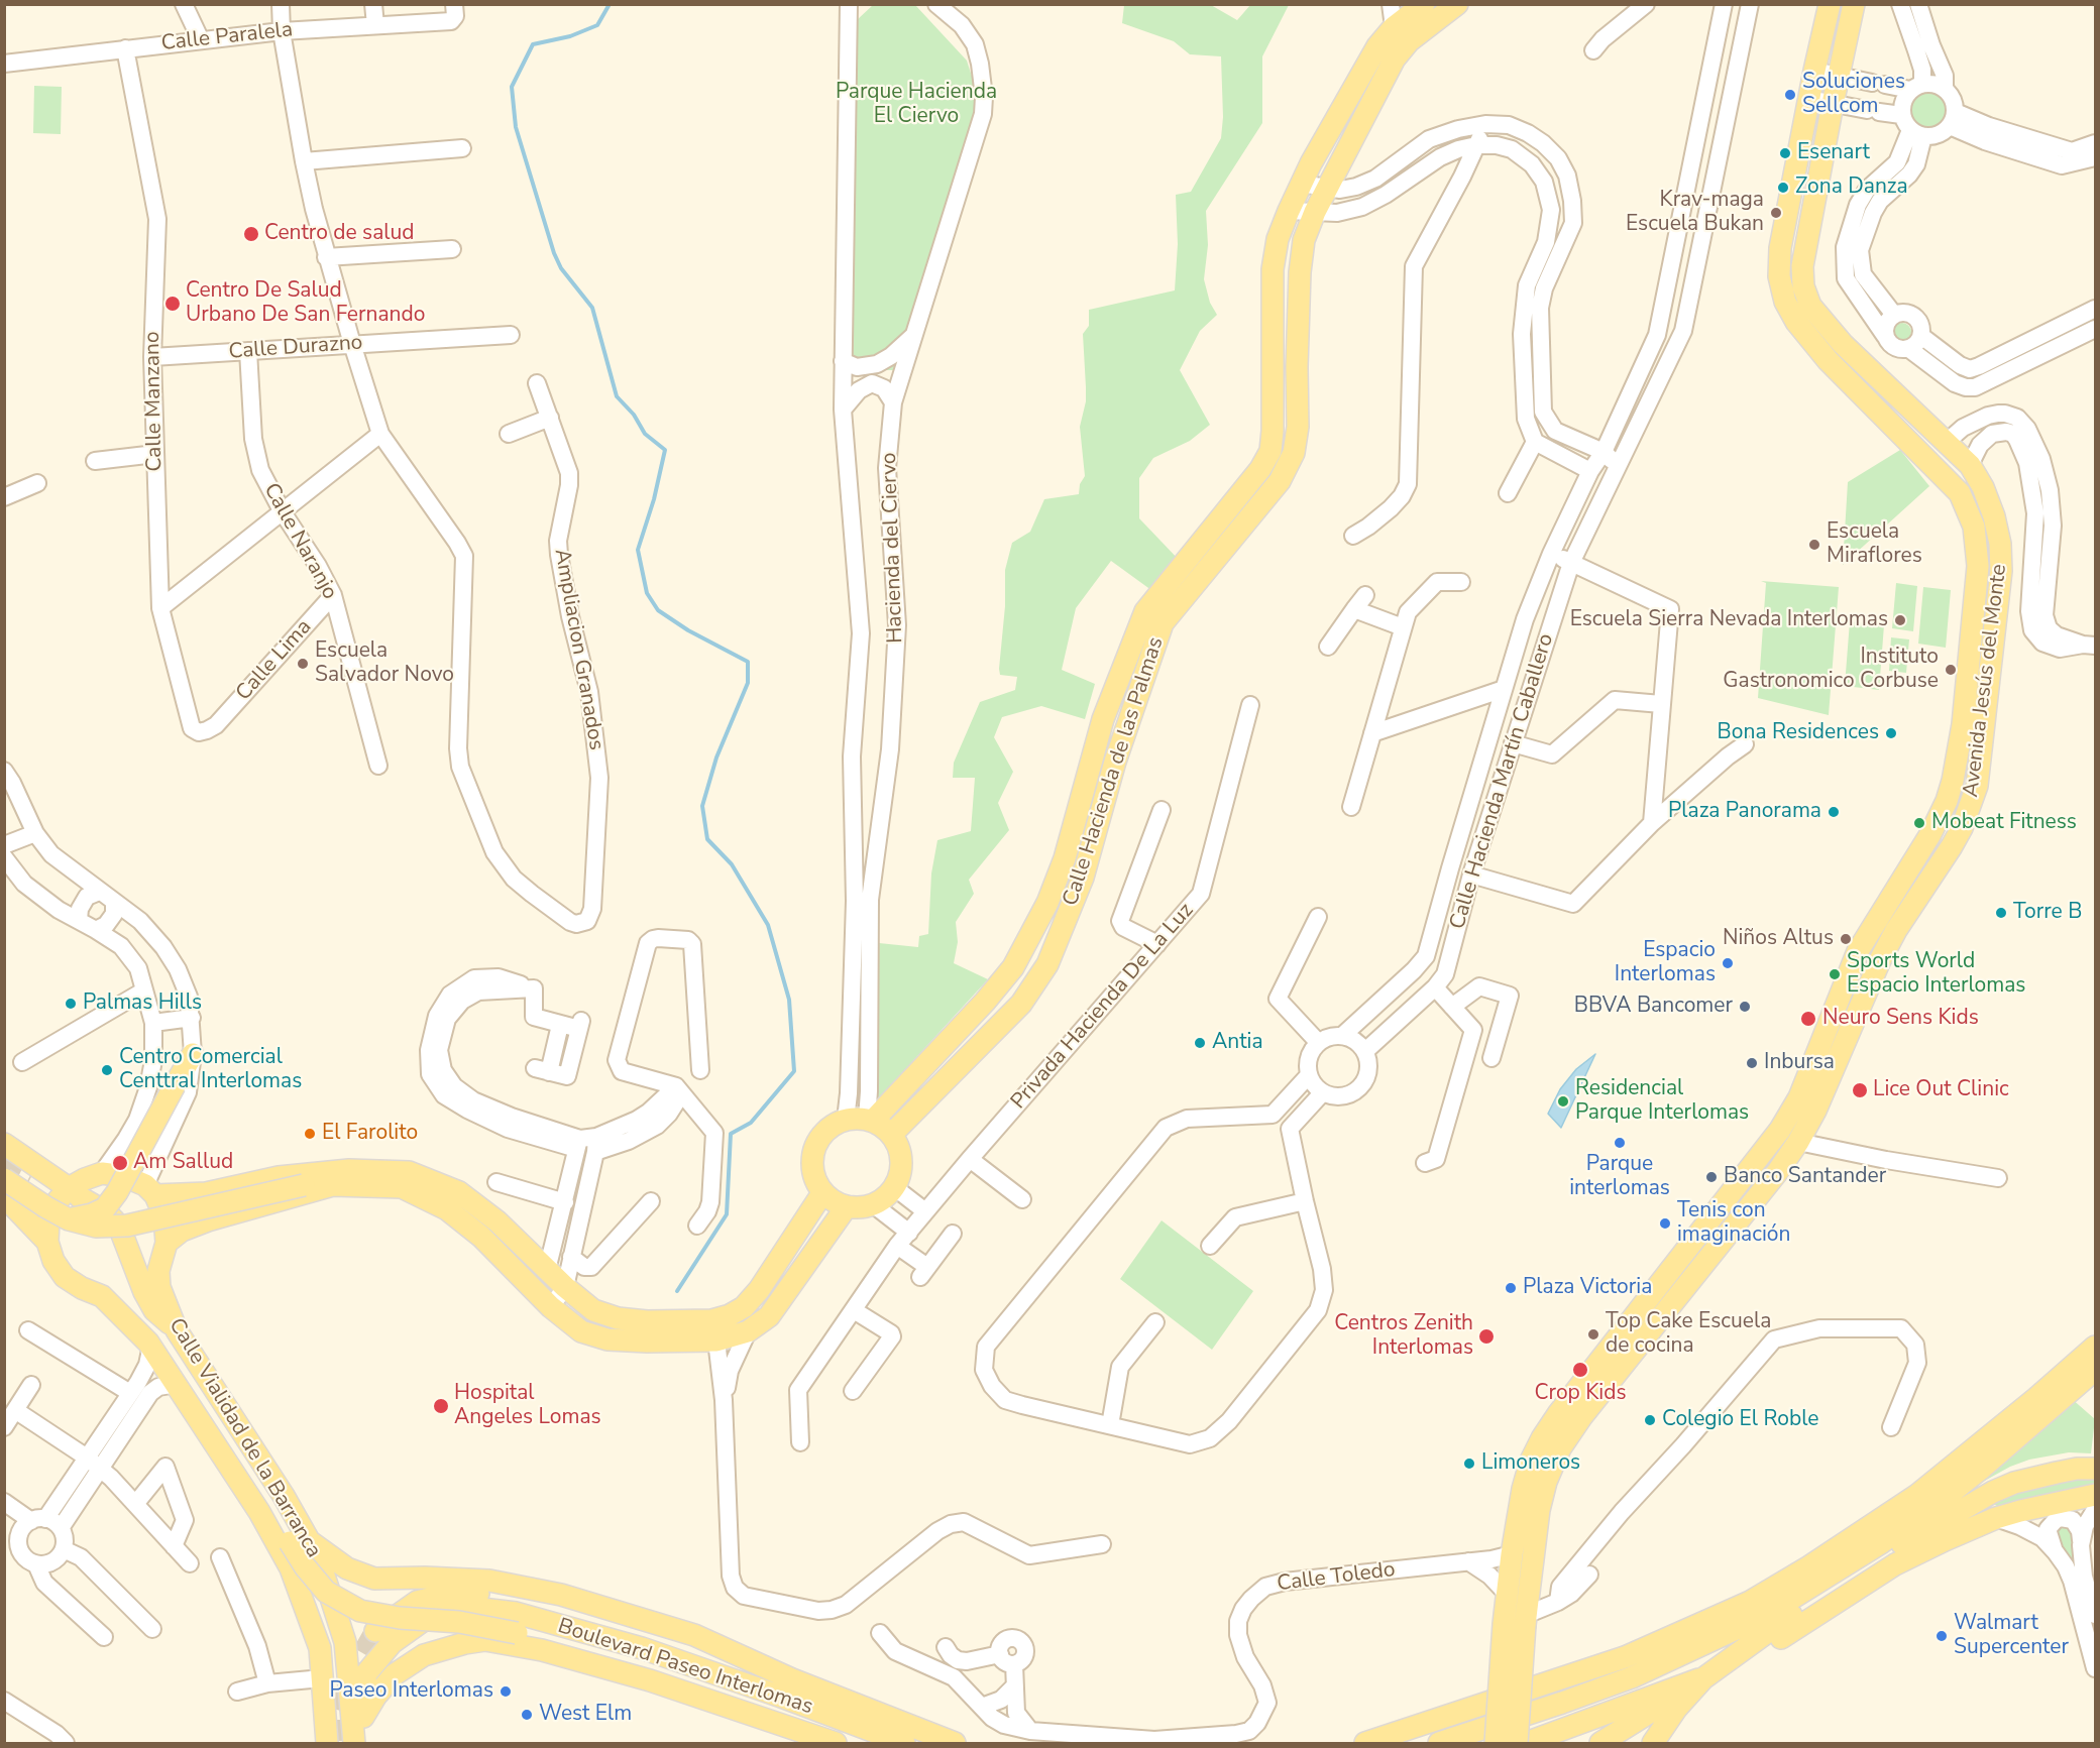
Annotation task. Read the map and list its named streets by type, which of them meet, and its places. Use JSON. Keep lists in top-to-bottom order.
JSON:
{
  "streets": {
    "main road": [
      "Avenida Jesús del Monte",
      "Calle Hacienda de las Palmas",
      "Calle Vialidad de la Barranca",
      "Boulevard Paseo Interlomas"
    ],
    "street": [
      "Calle Paralela",
      "Calle Durazno",
      "Calle Manzano",
      "Calle Naranjo",
      "Hacienda del Ciervo",
      "Ampliacion Granados",
      "Calle Lima",
      "Calle Hacienda Martín Caballero",
      "Privada Hacienda De La Luz",
      "Calle Toledo"
    ]
  },
  "crossings": [
    ["Calle Paralela", "Calle Manzano"],
    ["Calle Durazno", "Calle Manzano"],
    ["Calle Durazno", "Calle Naranjo"],
    ["Calle Manzano", "Calle Lima"],
    ["Calle Naranjo", "Calle Lima"],
    ["Hacienda del Ciervo", "Calle Hacienda de las Palmas"],
    ["Avenida Jesús del Monte", "Calle Toledo"],
    ["Calle Vialidad de la Barranca", "Boulevard Paseo Interlomas"]
  ],
  "parks": ["Parque Hacienda El Ciervo"],
  "places": [
    "Soluciones Sellcom",
    "Esenart",
    "Zona Danza",
    "Krav-maga Escuela Bukan",
    "Centro de salud",
    "Centro De Salud Urbano De San Fernando",
    "Escuela Miraflores",
    "Escuela Sierra Nevada Interlomas",
    "Escuela Salvador Novo",
    "Instituto Gastronomico Corbuse",
    "Bona Residences",
    "Plaza Panorama",
    "Mobeat Fitness",
    "Torre B",
    "Niños Altus",
    "Espacio Interlomas",
    "Sports World Espacio Interlomas",
    "Palmas Hills",
    "BBVA Bancomer",
    "Neuro Sens Kids",
    "Antia",
    "Inbursa",
    "Centro Comercial Centtral Interlomas",
    "Lice Out Clinic",
    "Residencial Parque Interlomas",
    "El Farolito",
    "Parque interlomas",
    "Am Sallud",
    "Banco Santander",
    "Tenis con imaginación",
    "Plaza Victoria",
    "Top Cake Escuela de cocina",
    "Centros Zenith Interlomas",
    "Crop Kids",
    "Hospital Angeles Lomas",
    "Colegio El Roble",
    "Limoneros",
    "Walmart Supercenter",
    "Paseo Interlomas",
    "West Elm"
  ]
}
